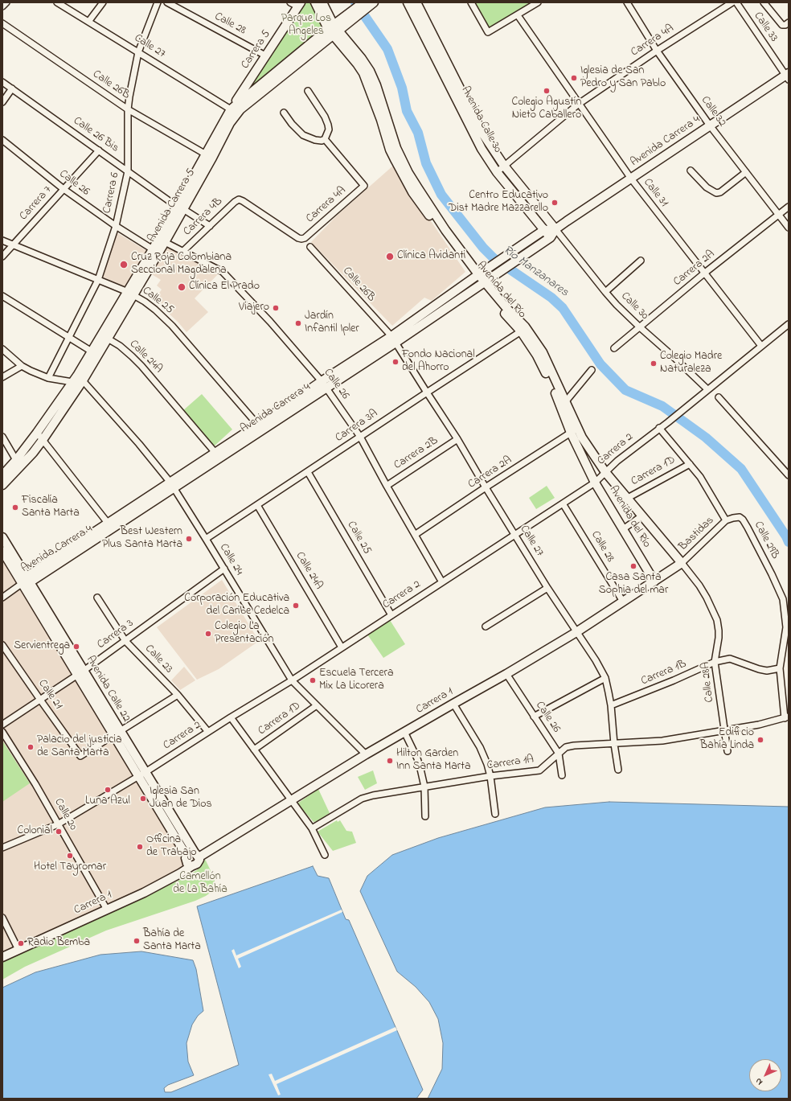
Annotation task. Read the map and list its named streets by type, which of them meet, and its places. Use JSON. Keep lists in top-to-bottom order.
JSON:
{
  "streets": {
    "street": [
      "Calle 28",
      "Calle 33",
      "Carrera 4A",
      "Calle 27",
      "Carrera 5",
      "Calle 26B",
      "Calle 32",
      "Avenida Calle 30",
      "Calle 26 Bis",
      "Avenida Carrera 4",
      "Calle 26",
      "Carrera 6",
      "Calle 31",
      "Carrera 7",
      "Avenida Carrera 5",
      "Carrera 4B",
      "Carrera 2A",
      "Avenida del Río",
      "Calle 25",
      "Calle 30",
      "Calle 24A",
      "Carrera 3A",
      "Carrera 2",
      "Carrera 2B",
      "Carrera 1D",
      "Bastidas",
      "Calle 29B",
      "Calle 24",
      "Carrera 3",
      "Calle 23",
      "Carrera 1B",
      "Calle 28A",
      "Avenida Calle 22",
      "Calle 21",
      "Carrera 1",
      "Carrera 1A",
      "Calle 20"
    ]
  },
  "crossings": [
    ["Calle 28", "Carrera 5"],
    ["Calle 28", "Carrera 2"],
    ["Calle 28", "Carrera 1"],
    ["Calle 33", "Avenida Carrera 4"],
    ["Carrera 4A", "Calle 32"],
    ["Carrera 4A", "Avenida Calle 30"],
    ["Carrera 4A", "Calle 31"],
    ["Carrera 4A", "Carrera 4B"],
    ["Calle 27", "Carrera 5"],
    ["Calle 27", "Calle 26B"],
    ["Calle 27", "Avenida Carrera 4"],
    ["Calle 27", "Carrera 6"],
    ["Calle 27", "Avenida Carrera 5"],
    ["Calle 27", "Carrera 2A"],
    ["Calle 27", "Carrera 3A"],
    ["Calle 27", "Carrera 2"],
    ["Calle 27", "Carrera 2B"],
    ["Calle 27", "Carrera 1B"],
    ["Calle 27", "Carrera 1"],
    ["Calle 27", "Carrera 1A"],
    ["Carrera 5", "Avenida Carrera 5"],
    ["Calle 26B", "Avenida Carrera 4"],
    ["Calle 26B", "Carrera 6"],
    ["Calle 26B", "Avenida Carrera 5"],
    ["Calle 32", "Avenida Carrera 4"],
    ["Calle 32", "Carrera 2A"],
    ["Avenida Calle 30", "Avenida Carrera 4"],
    ["Avenida Calle 30", "Calle 30"],
    ["Calle 26 Bis", "Carrera 6"],
    ["Calle 26 Bis", "Carrera 7"],
    ["Calle 26 Bis", "Avenida Carrera 5"],
    ["Calle 26 Bis", "Carrera 4B"],
    ["Avenida Carrera 4", "Calle 26"],
    ["Avenida Carrera 4", "Calle 31"],
    ["Avenida Carrera 4", "Avenida del Río"],
    ["Avenida Carrera 4", "Calle 25"],
    ["Avenida Carrera 4", "Calle 30"],
    ["Avenida Carrera 4", "Calle 24A"],
    ["Avenida Carrera 4", "Calle 24"],
    ["Avenida Carrera 4", "Avenida Calle 22"],
    ["Calle 26", "Carrera 6"],
    ["Calle 26", "Carrera 7"],
    ["Calle 26", "Avenida Carrera 5"],
    ["Calle 26", "Carrera 4B"],
    ["Calle 26", "Carrera 2A"],
    ["Calle 26", "Carrera 3A"],
    ["Calle 26", "Carrera 2"],
    ["Calle 26", "Carrera 2B"],
    ["Calle 26", "Carrera 1"],
    ["Calle 26", "Carrera 1A"],
    ["Carrera 6", "Calle 25"],
    ["Calle 31", "Carrera 2A"],
    ["Calle 31", "Carrera 2"],
    ["Carrera 7", "Calle 25"],
    ["Avenida Carrera 5", "Avenida del Río"],
    ["Avenida Carrera 5", "Calle 25"],
    ["Avenida Carrera 5", "Calle 24A"],
    ["Avenida Carrera 5", "Calle 24"],
    ["Carrera 2A", "Avenida del Río"],
    ["Carrera 2A", "Calle 30"],
    ["Avenida del Río", "Carrera 3A"],
    ["Avenida del Río", "Carrera 2"],
    ["Avenida del Río", "Carrera 1D"],
    ["Avenida del Río", "Bastidas"],
    ["Avenida del Río", "Calle 28A"],
    ["Avenida del Río", "Carrera 1"],
    ["Calle 25", "Carrera 3A"],
    ["Calle 25", "Carrera 2"],
    ["Calle 30", "Carrera 2"],
    ["Calle 24A", "Carrera 3A"],
    ["Calle 24A", "Carrera 2"],
    ["Carrera 3A", "Calle 24"],
    ["Carrera 2", "Calle 24"],
    ["Carrera 2", "Calle 23"],
    ["Carrera 2", "Avenida Calle 22"],
    ["Carrera 2", "Calle 20"],
    ["Carrera 1D", "Calle 24"],
    ["Bastidas", "Calle 29B"],
    ["Bastidas", "Calle 28A"],
    ["Bastidas", "Carrera 1"],
    ["Calle 29B", "Carrera 1B"],
    ["Calle 29B", "Carrera 1A"],
    ["Calle 24", "Carrera 3"],
    ["Calle 24", "Carrera 1"],
    ["Carrera 3", "Calle 23"],
    ["Carrera 3", "Avenida Calle 22"],
    ["Carrera 3", "Calle 21"],
    ["Carrera 1B", "Calle 28A"],
    ["Calle 28A", "Carrera 1"],
    ["Calle 28A", "Carrera 1A"],
    ["Avenida Calle 22", "Calle 21"],
    ["Avenida Calle 22", "Carrera 1"],
    ["Carrera 1", "Calle 20"]
  ],
  "water": ["Río Manzanares"],
  "parks": ["Parque Los Angeles", "Camellón de La Bahía"],
  "places": [
    "Iglesia de San Pedro y San Pablo",
    "Colegio Agustín Nieto Caballero",
    "Centro Educativo Dist Madre Mazzarello",
    "Clínica Avidanti",
    "Cruz Roja Colombiana Seccional Magdalena",
    "Clínica El Prado",
    "Viajero",
    "Jardín Infantil Ipler",
    "Fondo Nacional del Ahorro",
    "Colegio Madre Naturaleza",
    "Fiscalía Santa Marta",
    "Best Western Plus Santa Marta",
    "Casa Santa Sophia del mar",
    "Corporación Educativa del Caribe Cedelca",
    "Colegio La Presentación",
    "Servientrega",
    "Escuela Tercera Mix La Licorera",
    "Edificio Bahía Linda",
    "Palacio del justicia de Santa Marta",
    "Hilton Garden Inn Santa Marta",
    "Luna Azul",
    "Iglesia San Juan de Dios",
    "Colonial",
    "Officina de Trabajo",
    "Hotel Tayromar",
    "Bahía de Santa Marta",
    "Radio Bemba"
  ],
  "north": "bottom left"
}
